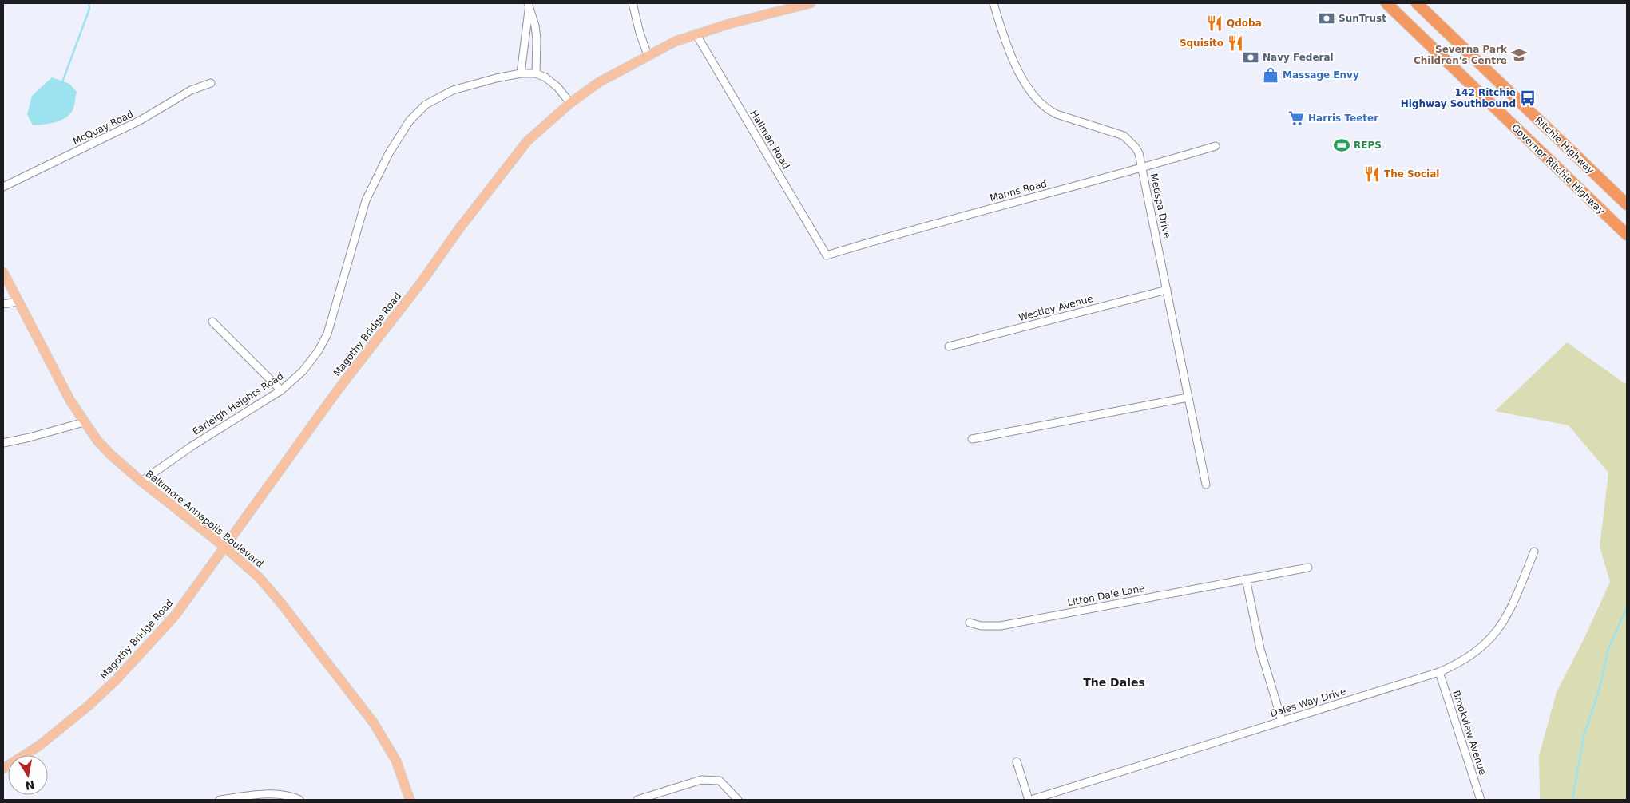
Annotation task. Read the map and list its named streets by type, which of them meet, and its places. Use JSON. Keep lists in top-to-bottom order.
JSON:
{
  "streets": {
    "highway": ["Ritchie Highway", "Governor Ritchie Highway"],
    "main road": ["Magothy Bridge Road", "Baltimore Annapolis Boulevard"],
    "street": [
      "McQuay Road",
      "Hallman Road",
      "Manns Road",
      "Metispa Drive",
      "Westley Avenue",
      "Earleigh Heights Road",
      "Litton Dale Lane",
      "Dales Way Drive",
      "Brookview Avenue"
    ]
  },
  "crossings": [
    ["Hallman Road", "Manns Road"],
    ["Hallman Road", "Magothy Bridge Road"],
    ["Manns Road", "Metispa Drive"],
    ["Metispa Drive", "Westley Avenue"],
    ["Magothy Bridge Road", "Baltimore Annapolis Boulevard"],
    ["Earleigh Heights Road", "Baltimore Annapolis Boulevard"],
    ["Dales Way Drive", "Brookview Avenue"]
  ],
  "districts": ["The Dales"],
  "places": {
    "bank": ["SunTrust", "Navy Federal"],
    "restaurant": ["Qdoba", "Squisito", "The Social"],
    "school or university": ["Severna Park Children's Centre"],
    "shop": ["Massage Envy"],
    "bus stop": ["142 Ritchie Highway Southbound"],
    "supermarket": ["Harris Teeter"],
    "sports": ["REPS"]
  },
  "north": "bottom"
}
